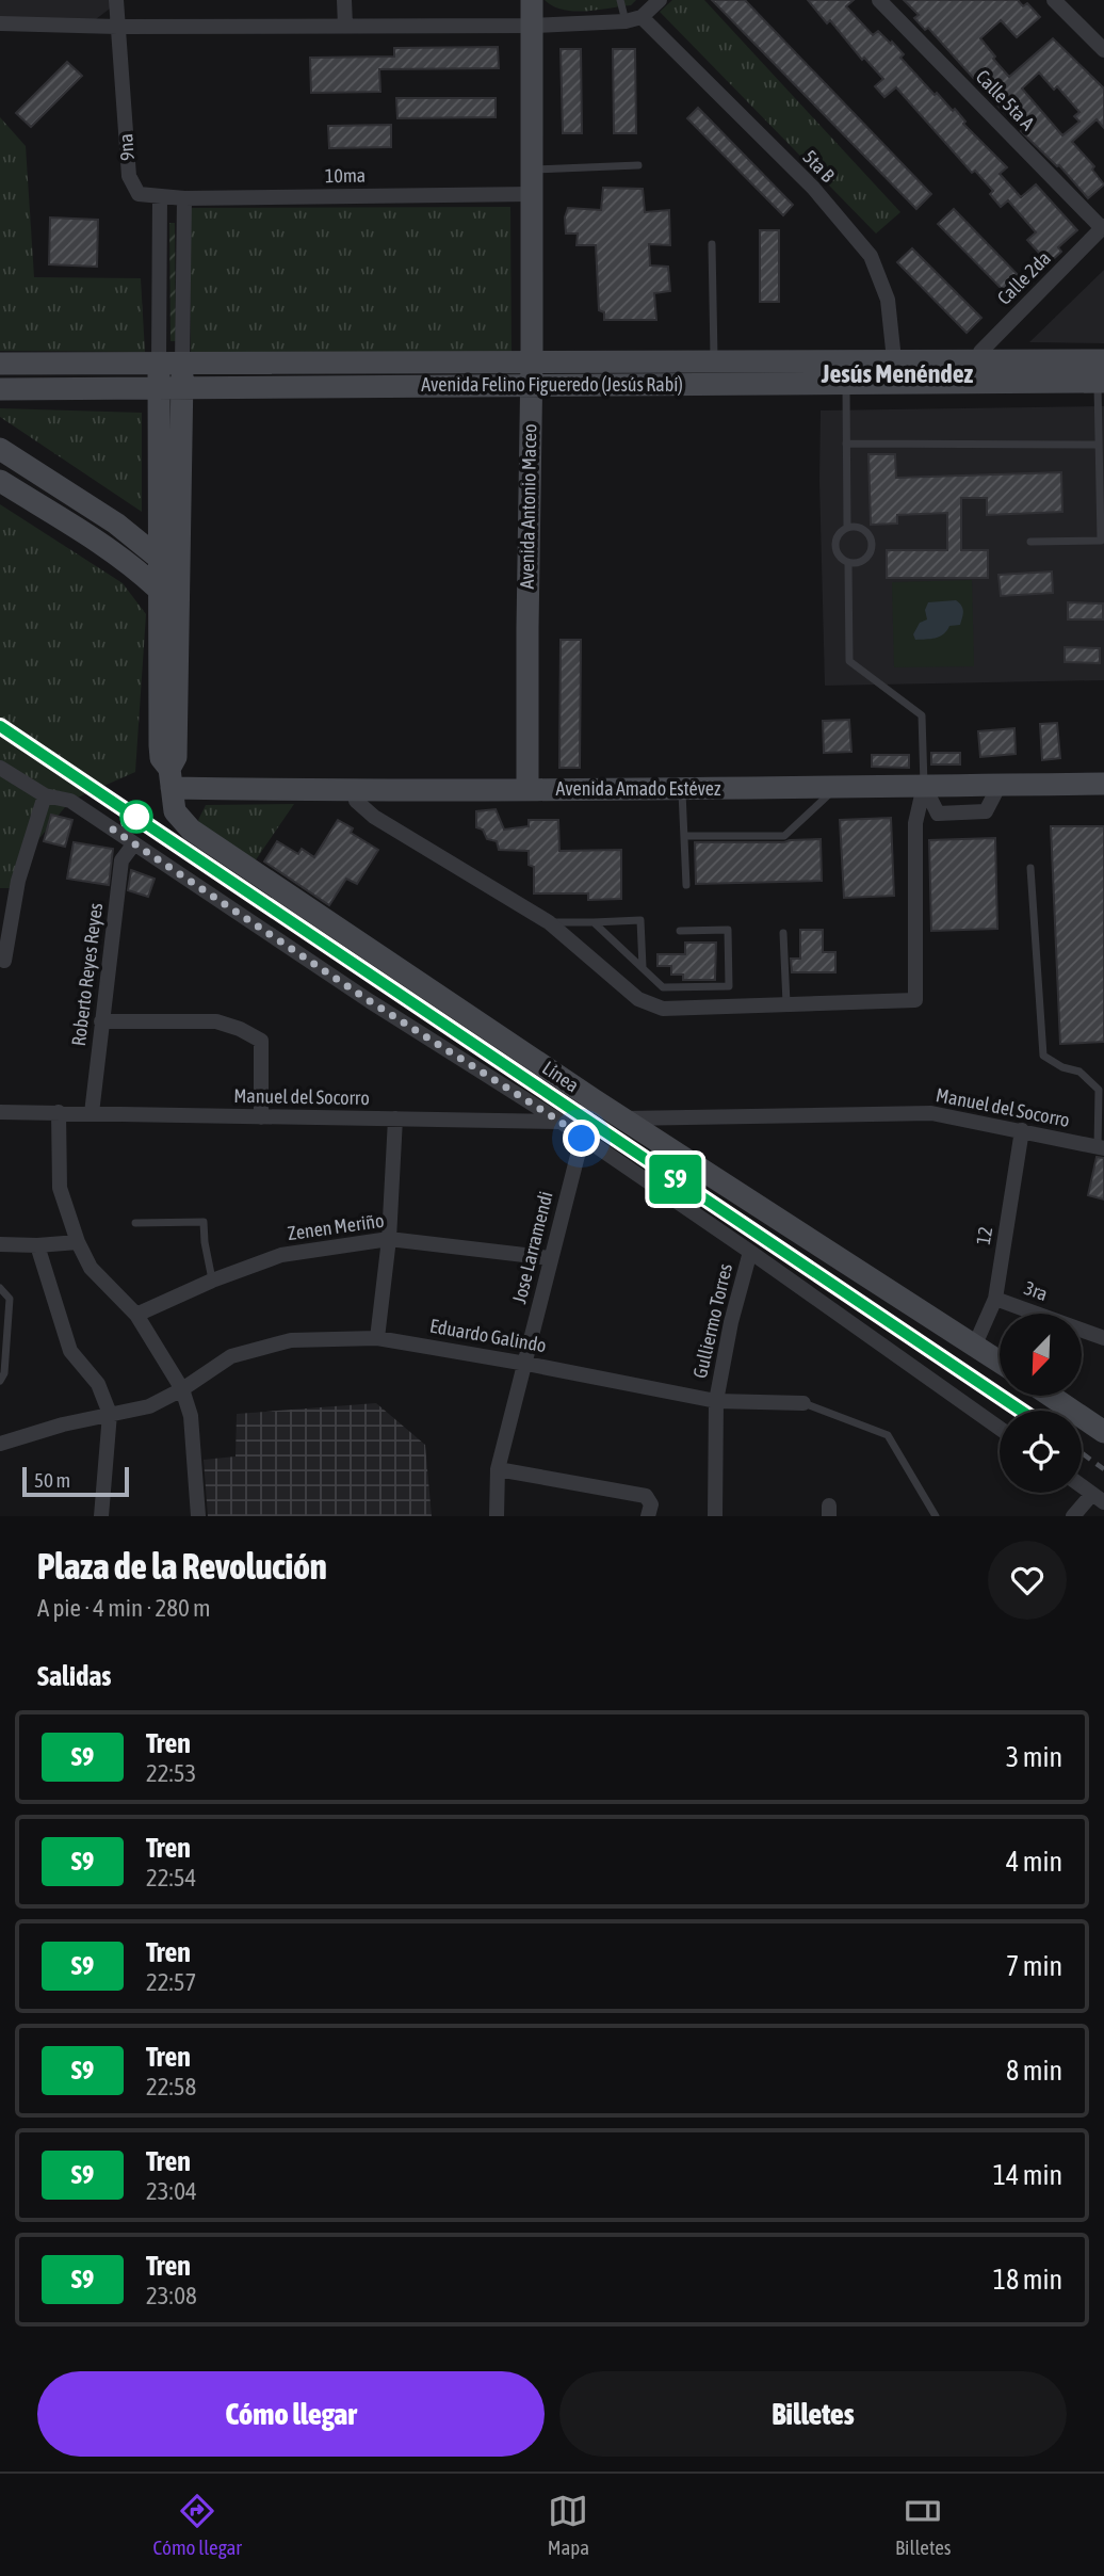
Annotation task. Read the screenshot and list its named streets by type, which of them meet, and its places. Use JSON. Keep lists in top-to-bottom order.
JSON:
{
  "streets": {
    "main road": [
      "Avenida Felino Figueredo (Jesús Rabí)",
      "Avenida Antonio Maceo",
      "Avenida Amado Estévez",
      "Línea"
    ],
    "street": [
      "Calle 5ta A",
      "9na",
      "5ta B",
      "10ma",
      "Calle 2da",
      "Roberto Reyes Reyes",
      "Manuel del Socorro",
      "Zenen Meriño",
      "12",
      "Jose Larramendi",
      "3ra",
      "Gulliermo Torres",
      "Eduardo Galindo"
    ]
  },
  "crossings": [
    ["Calle 5ta A", "Calle 2da"],
    ["9na", "10ma"],
    ["5ta B", "Avenida Felino Figueredo (Jesús Rabí)"],
    ["10ma", "Avenida Antonio Maceo"],
    ["Calle 2da", "Avenida Felino Figueredo (Jesús Rabí)"],
    ["Avenida Felino Figueredo (Jesús Rabí)", "Avenida Antonio Maceo"],
    ["Avenida Antonio Maceo", "Avenida Amado Estévez"],
    ["Avenida Amado Estévez", "Línea"],
    ["Roberto Reyes Reyes", "Manuel del Socorro"],
    ["Línea", "Manuel del Socorro"],
    ["Línea", "12"],
    ["Manuel del Socorro", "12"],
    ["Zenen Meriño", "Jose Larramendi"],
    ["12", "3ra"],
    ["Jose Larramendi", "Eduardo Galindo"],
    ["Gulliermo Torres", "Eduardo Galindo"]
  ],
  "districts": ["Jesús Menéndez"],
  "scale_bar": "50 m",
  "north": "bottom left",
  "page": {
    "on_map": "S9",
    "scale": "50 m",
    "heading": [
      ["Plaza de la Revolución", "A pie · 4 min · 280 m"],
      "Salidas"
    ],
    "list": [
      {
        "mark": "S9",
        "name": "Tren",
        "note": "22:53",
        "value": "3 min"
      },
      {
        "mark": "S9",
        "name": "Tren",
        "note": "22:54",
        "value": "4 min"
      },
      {
        "mark": "S9",
        "name": "Tren",
        "note": "22:57",
        "value": "7 min"
      },
      {
        "mark": "S9",
        "name": "Tren",
        "note": "22:58",
        "value": "8 min"
      },
      {
        "mark": "S9",
        "name": "Tren",
        "note": "23:04",
        "value": "14 min"
      },
      {
        "mark": "S9",
        "name": "Tren",
        "note": "23:08",
        "value": "18 min"
      }
    ],
    "buttons": ["Cómo llegar", "Billetes"],
    "tabs": ["Cómo llegar", "Mapa", "Billetes"]
  }
}
